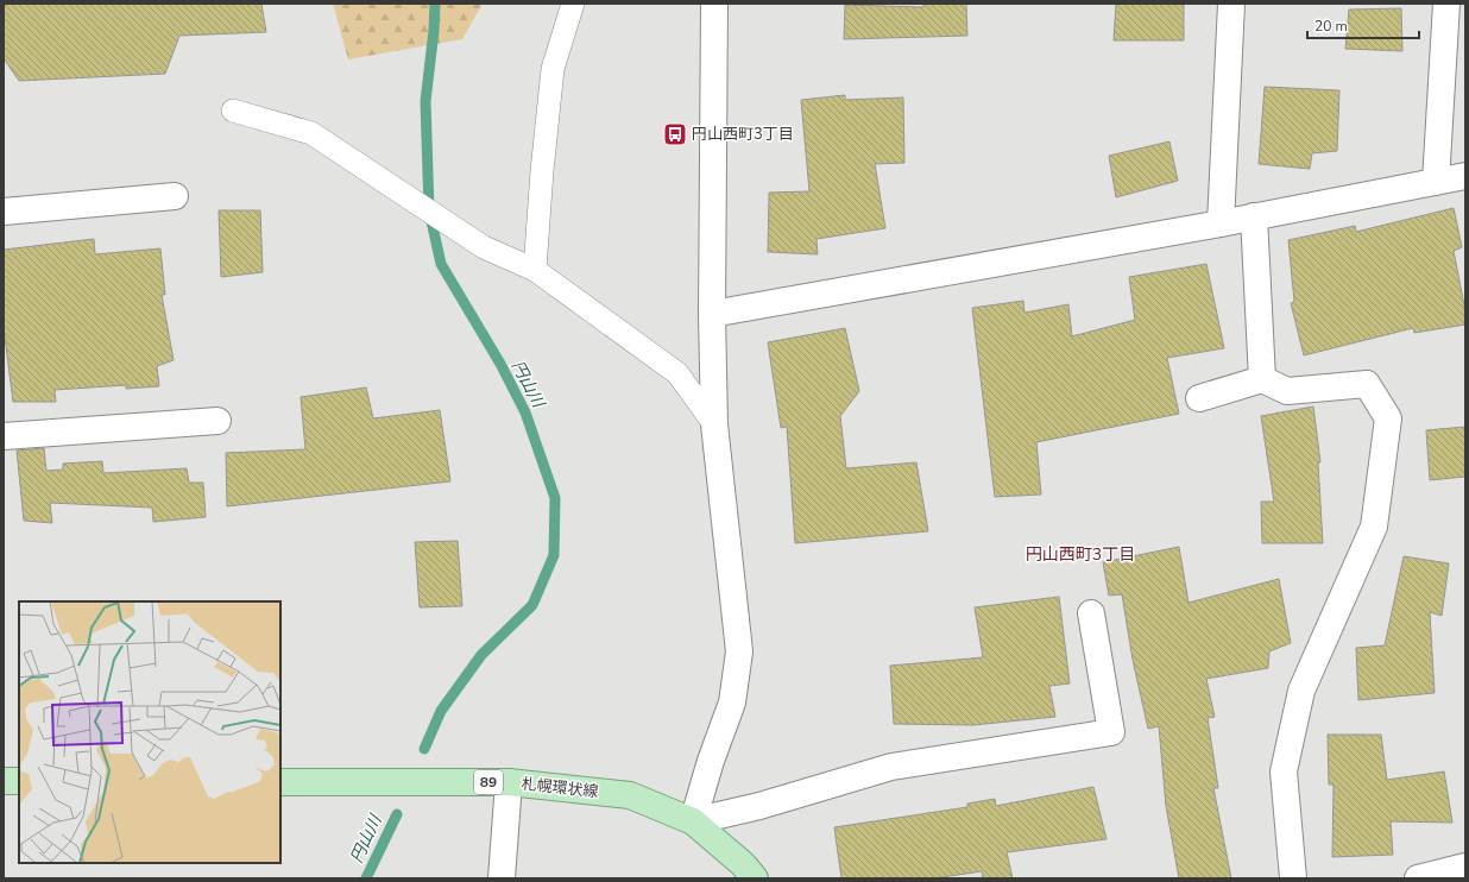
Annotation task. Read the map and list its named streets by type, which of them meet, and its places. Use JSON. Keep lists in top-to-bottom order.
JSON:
{
  "streets": {
    "main road": ["89", "札幌環状線"]
  },
  "districts": ["円山西町3丁目"],
  "water": ["円山川"],
  "places": {
    "bus stop": ["円山西町3丁目"]
  },
  "scale_bar": "20 m"
}
